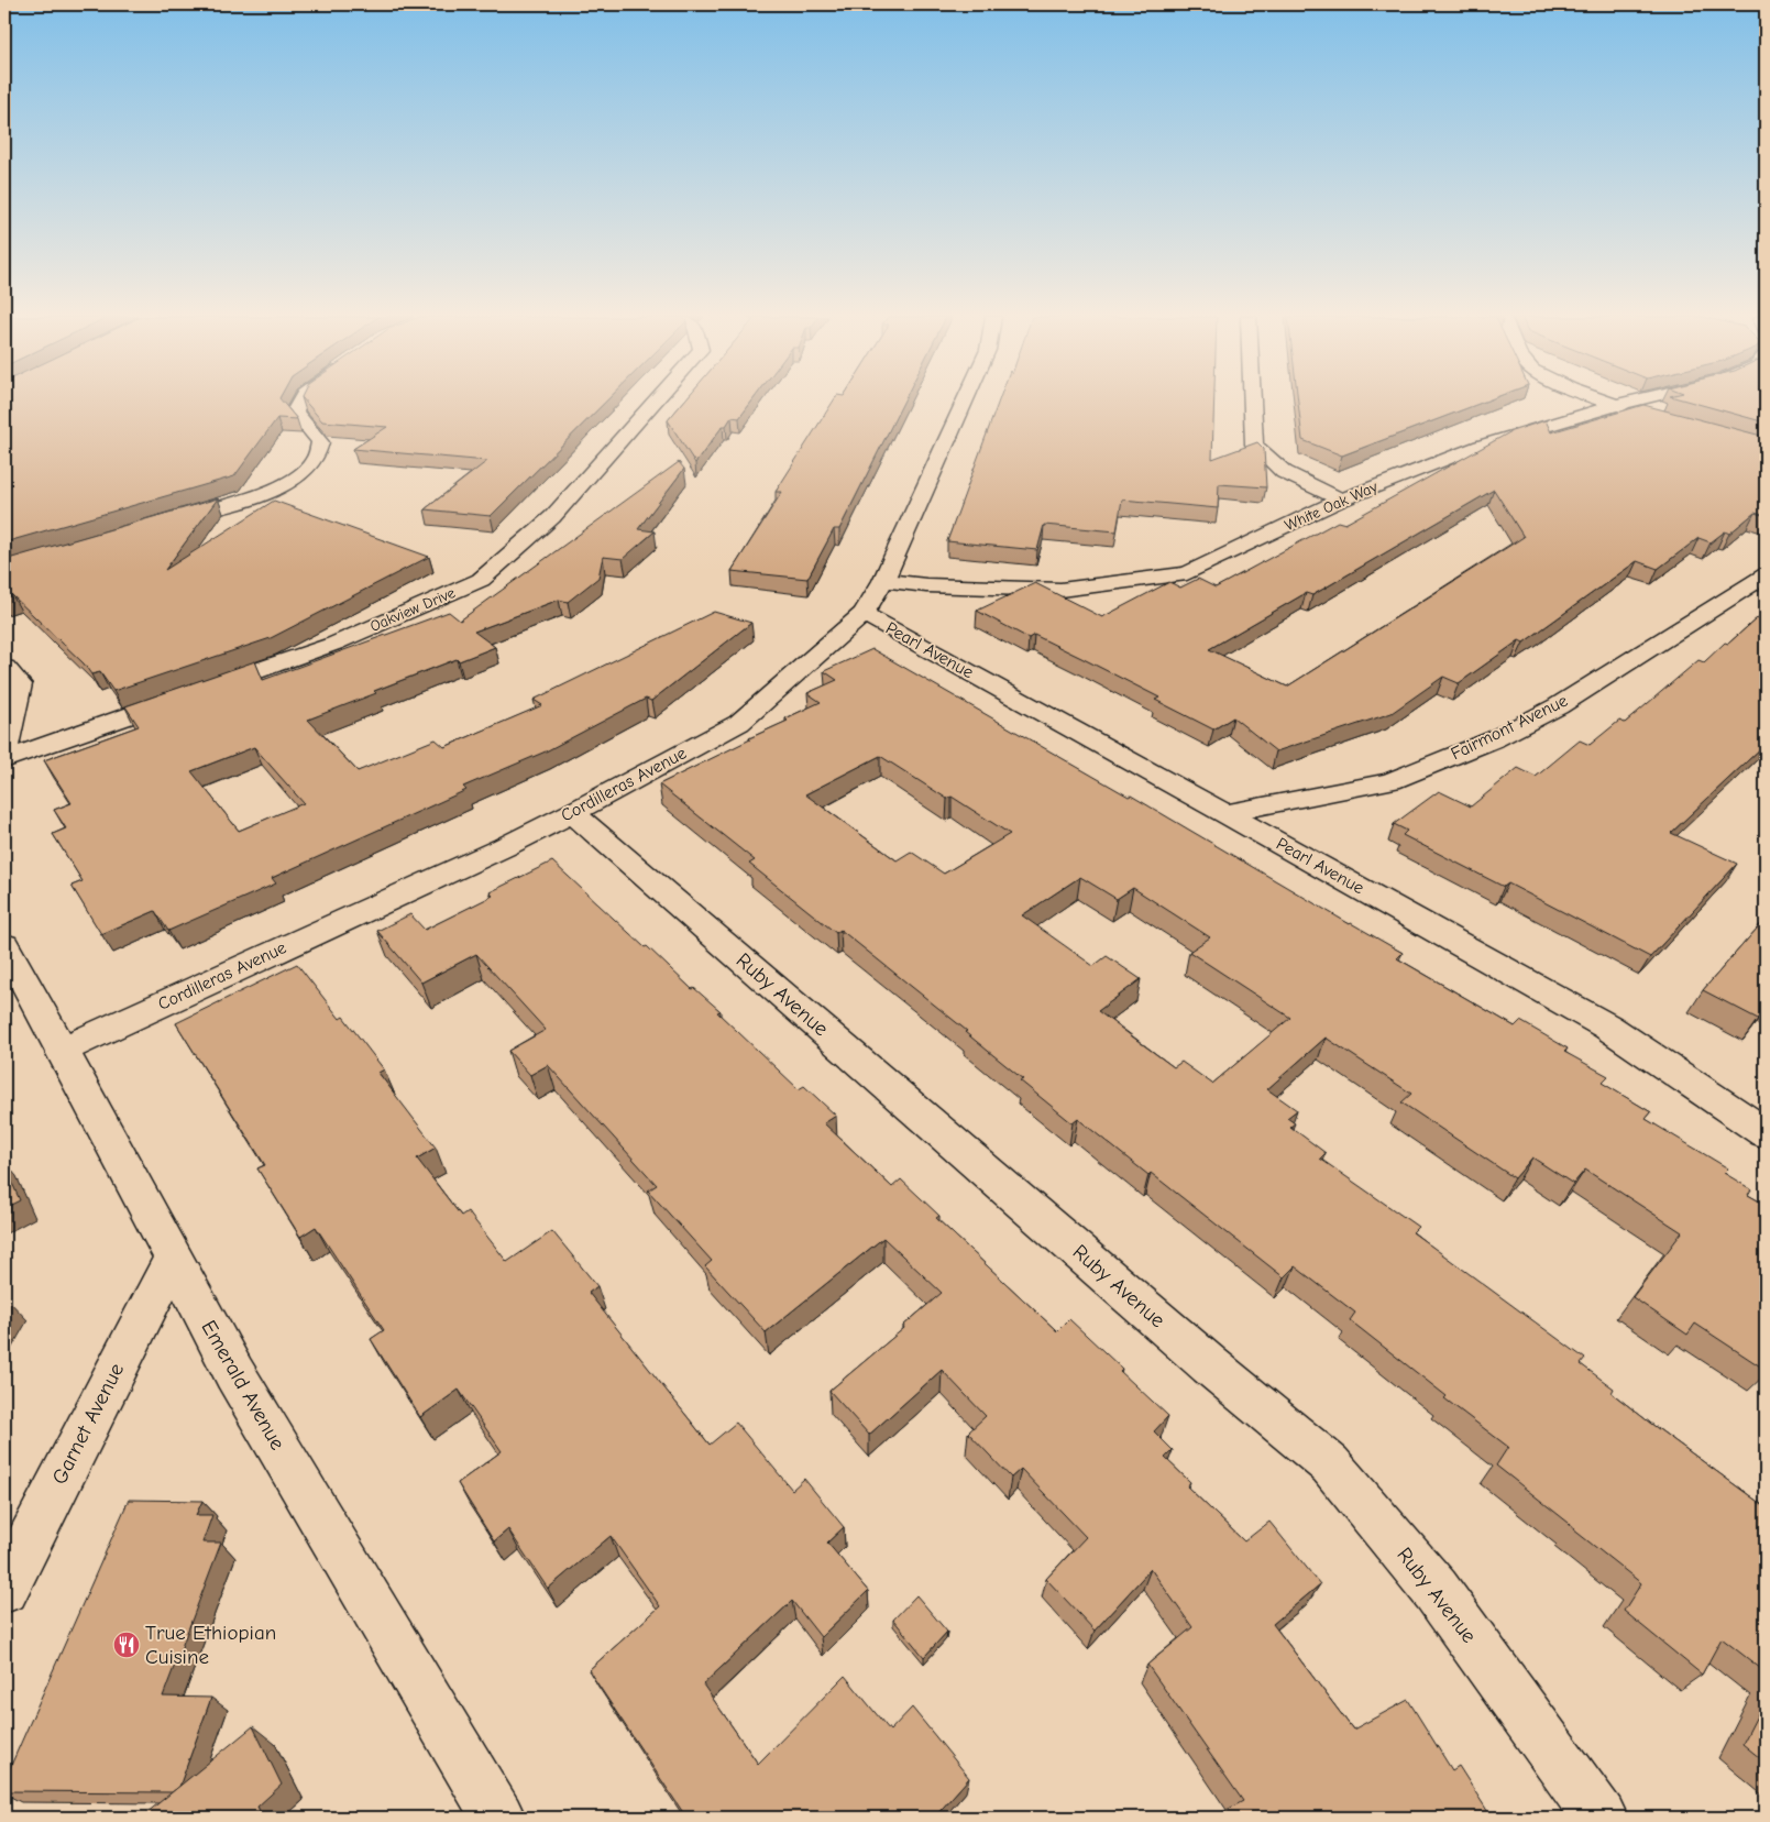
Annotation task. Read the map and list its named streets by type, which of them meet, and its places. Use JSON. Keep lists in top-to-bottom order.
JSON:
{
  "streets": {
    "street": [
      "White Oak Way",
      "Oakview Drive",
      "Pearl Avenue",
      "Fairmont Avenue",
      "Cordilleras Avenue",
      "Ruby Avenue",
      "Emerald Avenue",
      "Garnet Avenue"
    ]
  },
  "crossings": [
    ["White Oak Way", "Cordilleras Avenue"],
    ["Pearl Avenue", "Fairmont Avenue"],
    ["Pearl Avenue", "Cordilleras Avenue"],
    ["Cordilleras Avenue", "Ruby Avenue"],
    ["Cordilleras Avenue", "Emerald Avenue"],
    ["Emerald Avenue", "Garnet Avenue"]
  ],
  "places": {
    "restaurant": ["True Ethiopian Cuisine"]
  }
}
